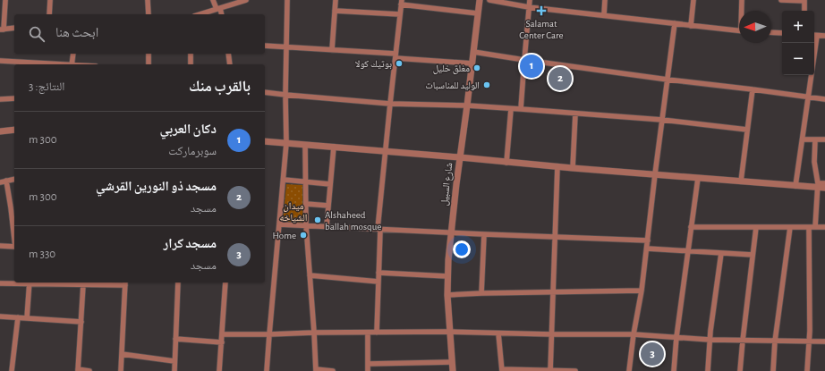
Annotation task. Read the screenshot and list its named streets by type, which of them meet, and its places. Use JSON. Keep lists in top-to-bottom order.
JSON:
{
  "streets": {
    "street": ["شارع السبيل"]
  },
  "parks": ["ميدان الشياخه"],
  "places": {
    "health": ["Salamat Center Care"],
    "other": [
      "بوتيك كولا",
      "مغلق خليل",
      "الوليد للمناسبات",
      "Alshaheed ballah mosque",
      "Home"
    ]
  },
  "north": "left",
  "page": {
    "map_buttons": ["+", "−"],
    "search": "ابحث هنا",
    "pins": ["1", "2", "3"],
    "heading": ["بالقرب منك", "النتائج: 3"],
    "list": [
      {
        "mark": "1",
        "name": "دكان العربي",
        "note": "سوبرماركت",
        "value": "300 m"
      },
      {
        "mark": "2",
        "name": "مسجد ذو النورين القرشي",
        "note": "مسجد",
        "value": "300 m"
      },
      {
        "mark": "3",
        "name": "مسجد كرار",
        "note": "مسجد",
        "value": "330 m"
      }
    ]
  }
}
